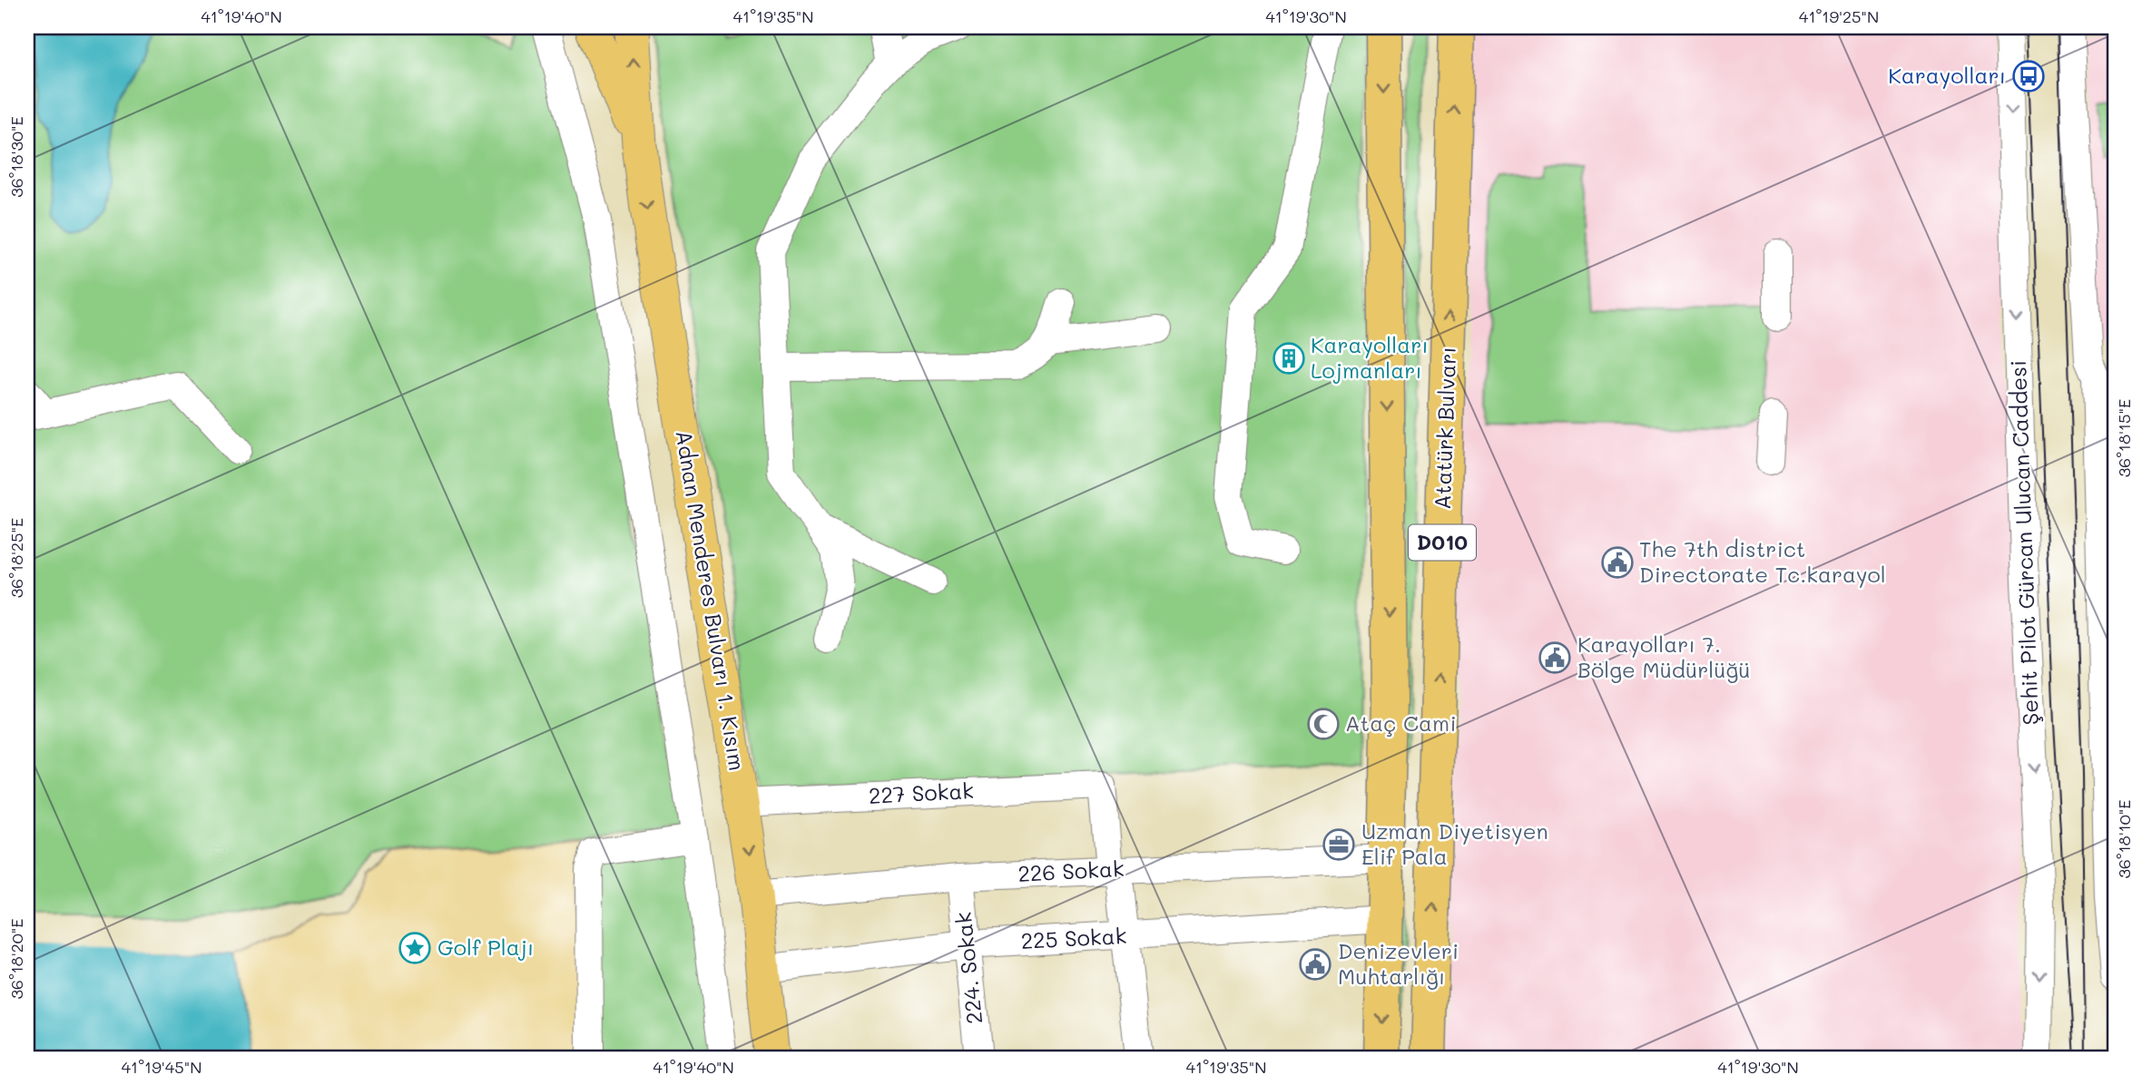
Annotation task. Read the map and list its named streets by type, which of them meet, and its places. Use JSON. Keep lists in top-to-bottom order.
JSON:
{
  "streets": {
    "highway": ["Atatürk Bulvarı", "D010"],
    "main road": ["Adnan Menderes Bulvarı 1. Kısım"],
    "street": [
      "Şehit Pilot Gürcan Ulucan Caddesi",
      "227 Sokak",
      "226 Sokak",
      "225 Sokak",
      "224. Sokak"
    ]
  },
  "crossings": [
    ["D010", "226 Sokak"],
    ["D010", "225 Sokak"],
    ["Adnan Menderes Bulvarı 1. Kısım", "227 Sokak"],
    ["Adnan Menderes Bulvarı 1. Kısım", "226 Sokak"],
    ["Adnan Menderes Bulvarı 1. Kısım", "225 Sokak"],
    ["227 Sokak", "226 Sokak"],
    ["226 Sokak", "224. Sokak"],
    ["225 Sokak", "224. Sokak"]
  ],
  "places": {
    "bus stop": ["Karayolları"],
    "building": ["Karayolları Lojmanları"],
    "public building": ["The 7th district Directorate Tc.karayol", "Karayolları 7. Bölge Müdürlüğü", "Denizevleri Muhtarlığı"],
    "mosque": ["Ataç Cami"],
    "office": ["Uzman Diyetisyen Elif Pala"],
    "place": ["Golf Plajı"]
  },
  "coordinates": [
    "41°19'40\"N",
    "41°19'35\"N",
    "41°19'30\"N",
    "41°19'25\"N",
    "36°18'30\"E",
    "36°18'15\"E",
    "36°18'25\"E",
    "36°18'10\"E",
    "36°18'20\"E",
    "41°19'45\"N"
  ]
}
